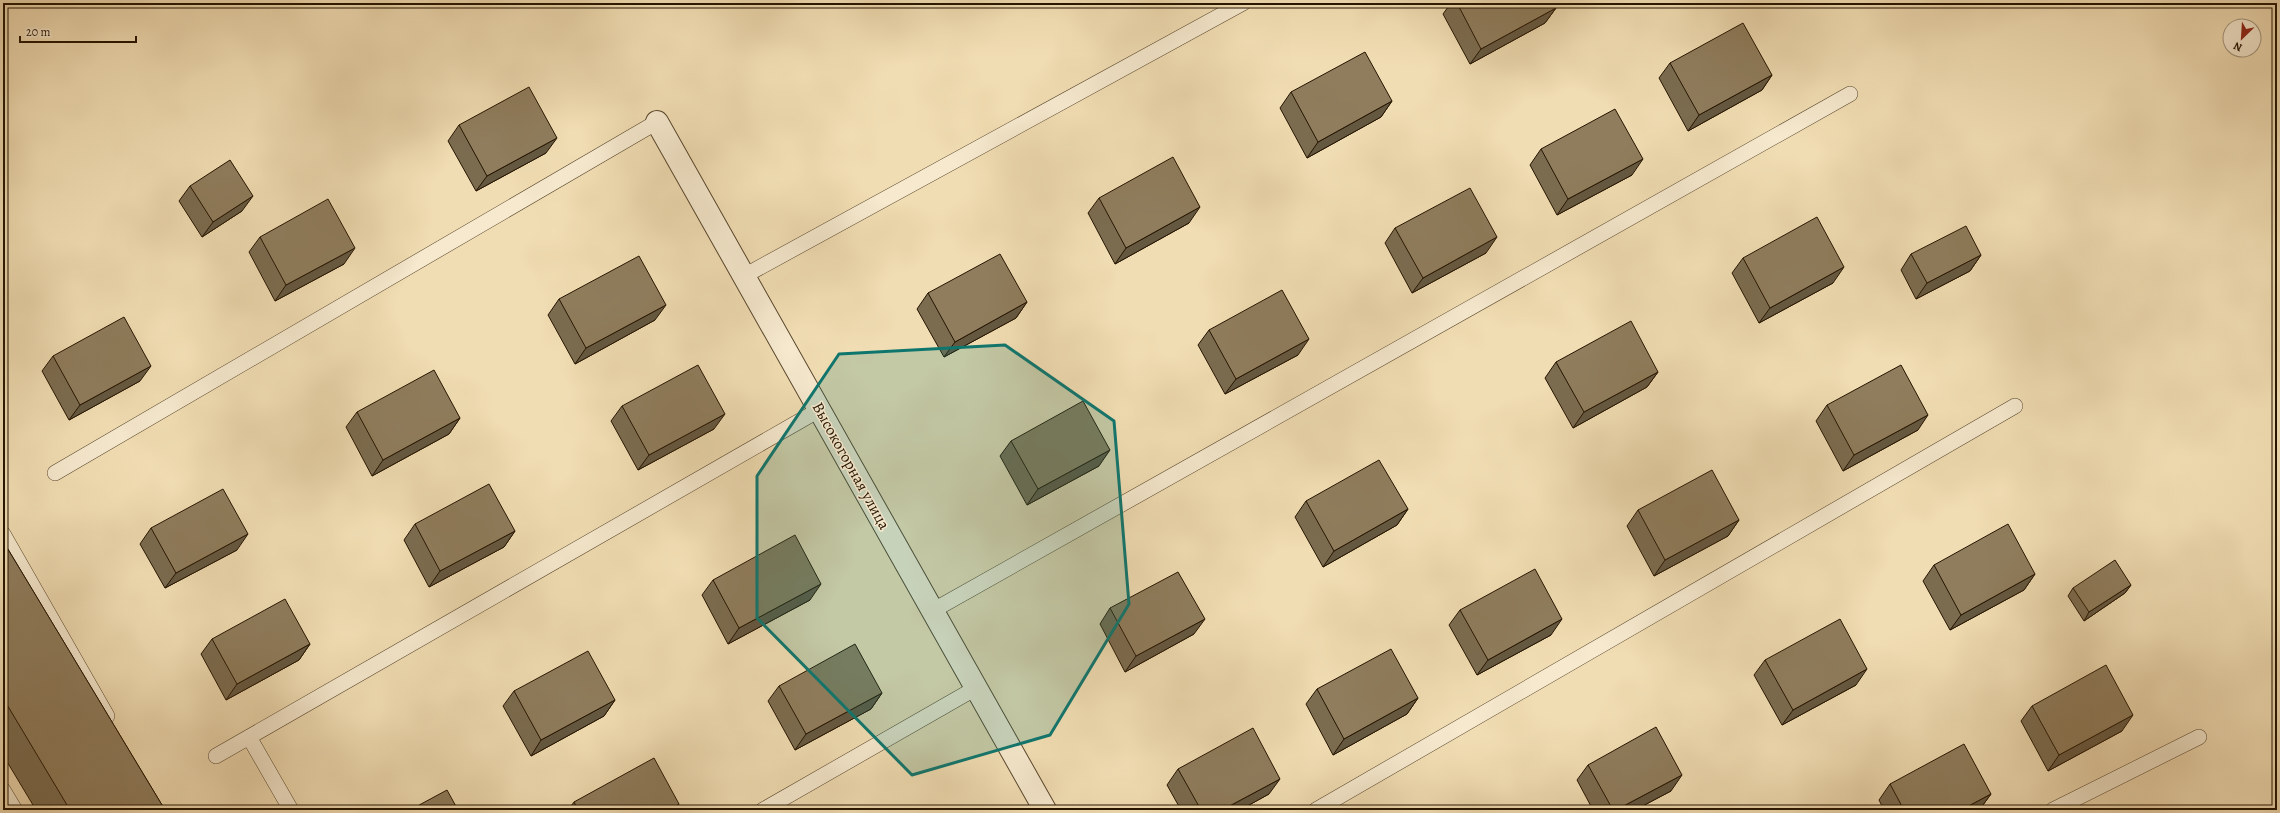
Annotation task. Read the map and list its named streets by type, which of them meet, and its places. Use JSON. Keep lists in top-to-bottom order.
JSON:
{
  "streets": {
    "street": ["Высокогорная улица"]
  },
  "scale_bar": "20 m",
  "north": "bottom left"
}
